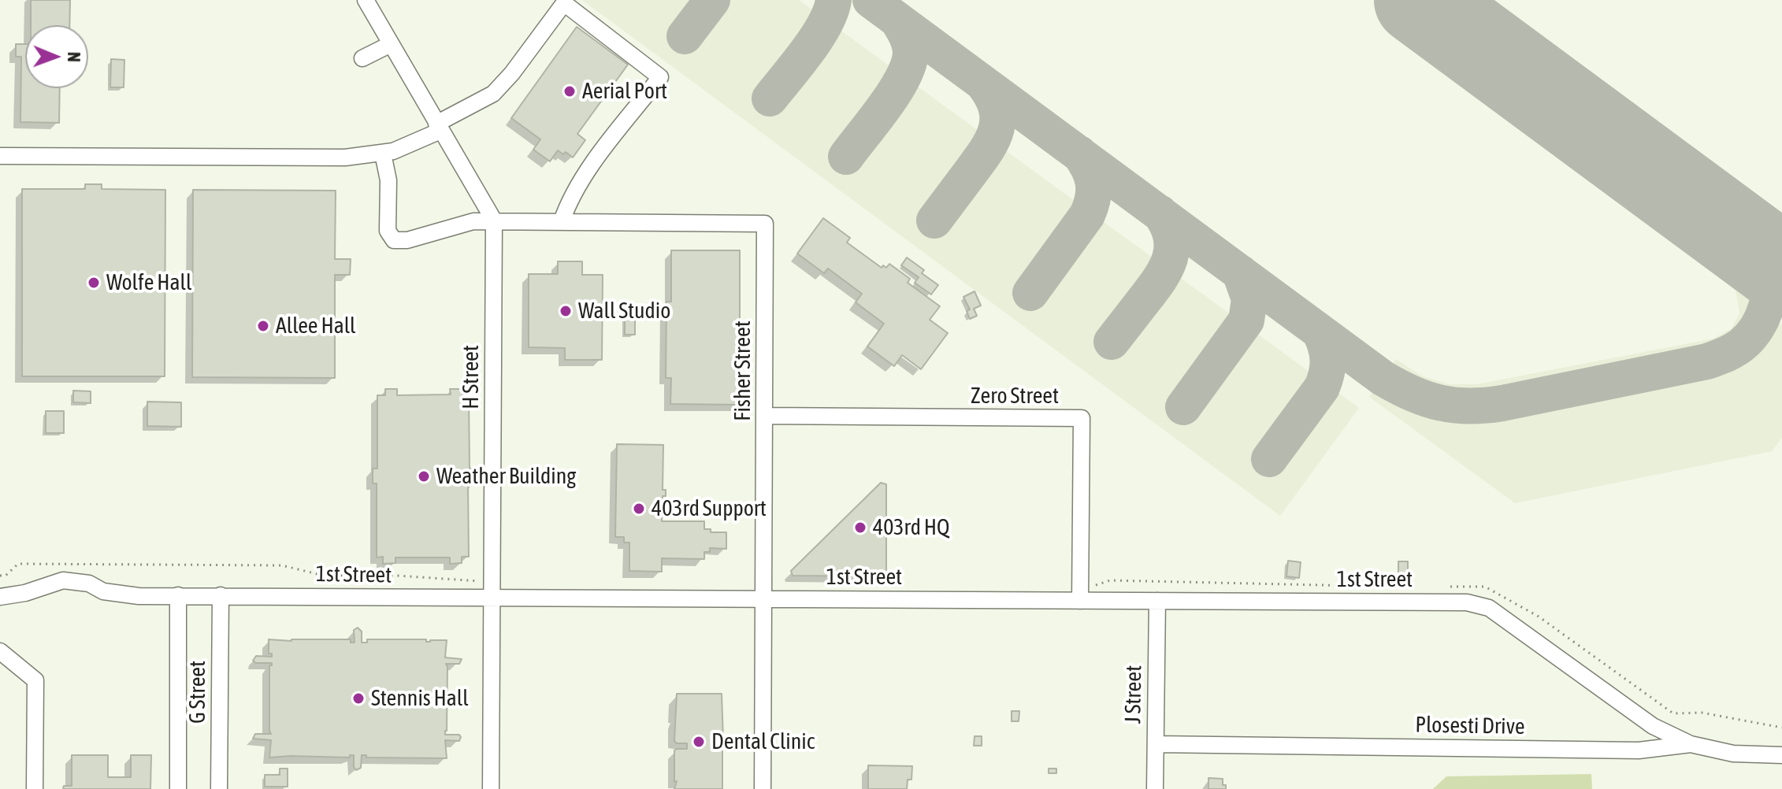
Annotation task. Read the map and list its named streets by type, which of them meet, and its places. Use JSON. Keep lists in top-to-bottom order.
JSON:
{
  "streets": {
    "street": [
      "Fisher Street",
      "H Street",
      "Zero Street",
      "1st Street",
      "G Street",
      "J Street",
      "Plosesti Drive"
    ]
  },
  "crossings": [
    ["Fisher Street", "H Street"],
    ["Fisher Street", "Zero Street"],
    ["Fisher Street", "1st Street"],
    ["H Street", "1st Street"],
    ["Zero Street", "1st Street"],
    ["1st Street", "G Street"],
    ["1st Street", "J Street"],
    ["1st Street", "Plosesti Drive"],
    ["J Street", "Plosesti Drive"]
  ],
  "places": [
    "Aerial Port",
    "Wolfe Hall",
    "Wall Studio",
    "Allee Hall",
    "Weather Building",
    "403rd Support",
    "403rd HQ",
    "Stennis Hall",
    "Dental Clinic"
  ],
  "north": "right"
}
